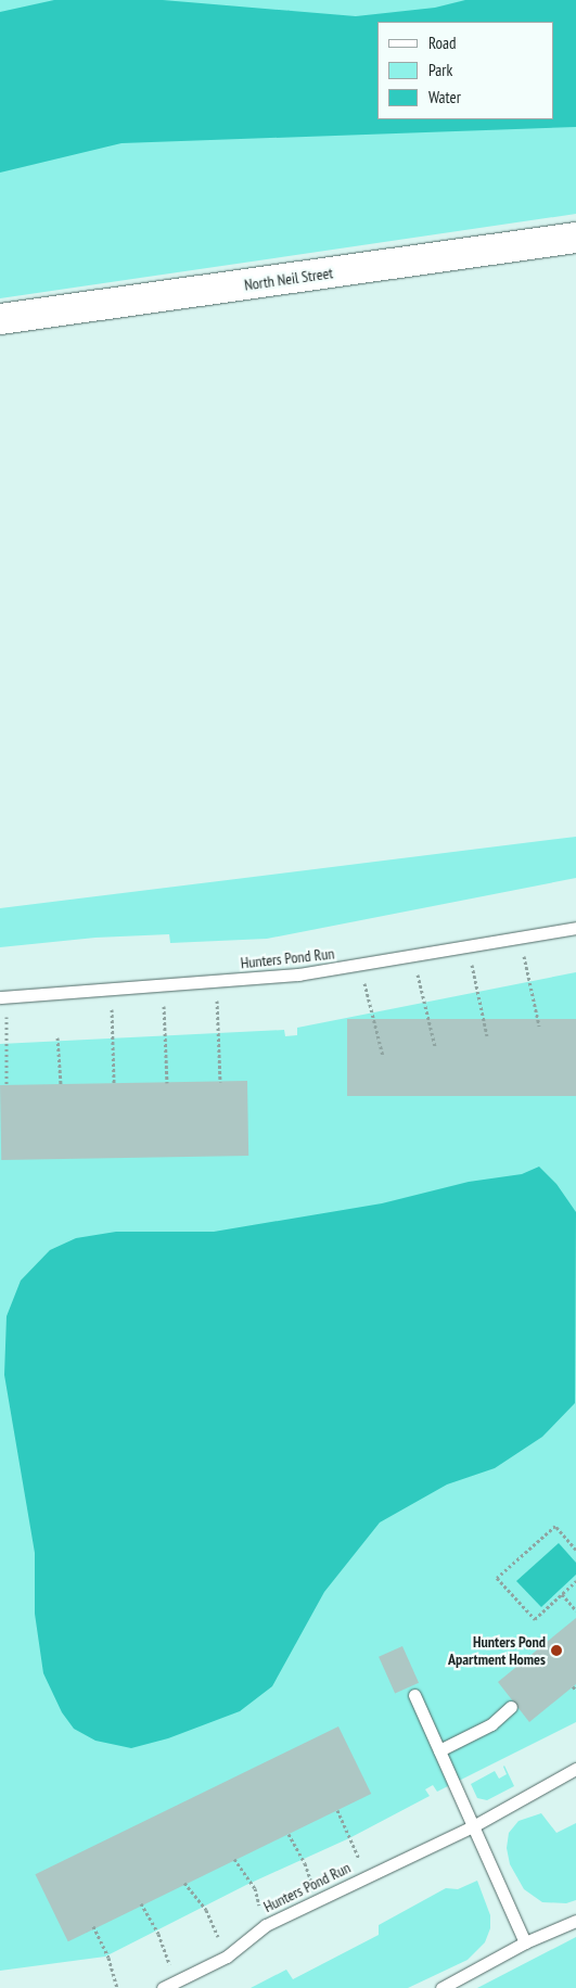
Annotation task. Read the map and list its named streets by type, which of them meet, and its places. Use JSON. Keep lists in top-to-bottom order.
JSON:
{
  "streets": {
    "main road": ["North Neil Street"],
    "lane": ["Hunters Pond Run"]
  },
  "places": ["Hunters Pond Apartment Homes"],
  "legend": ["Road", "Park", "Water"]
}
